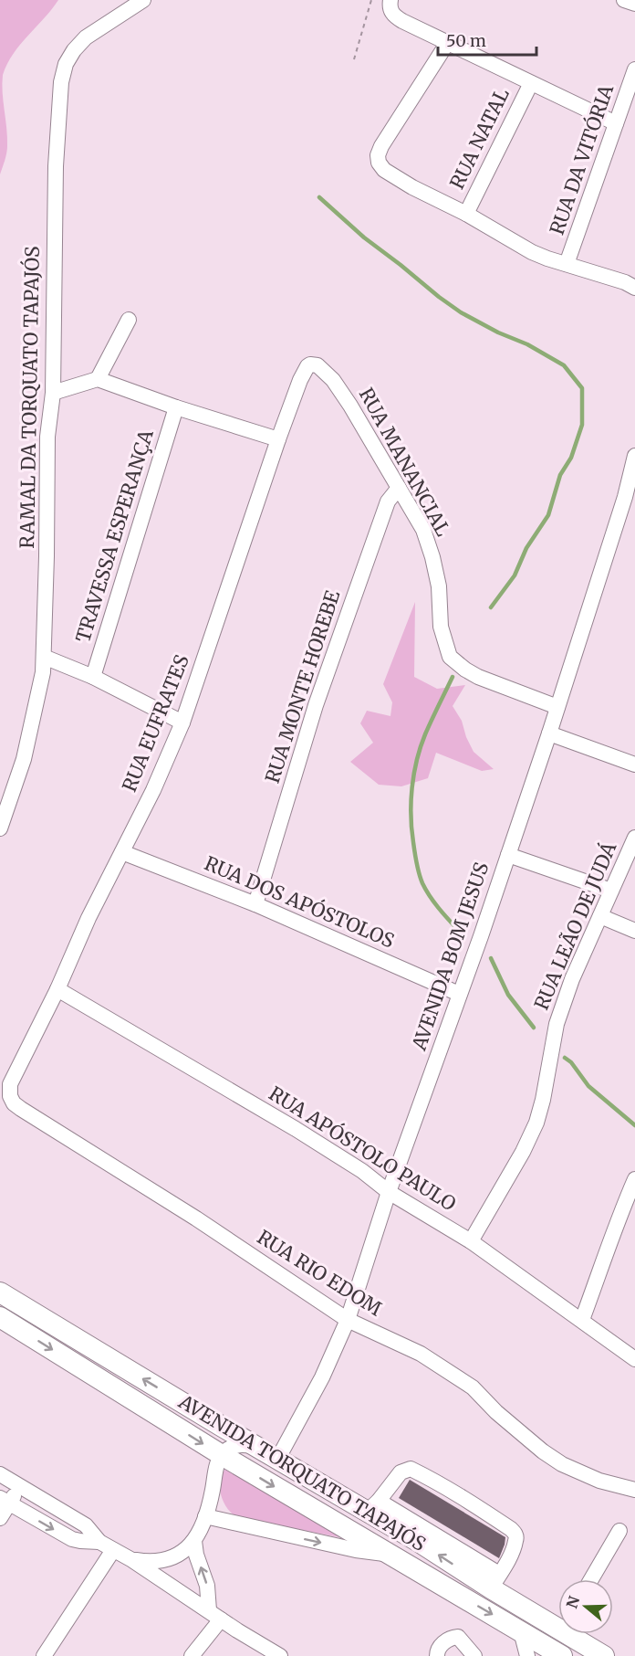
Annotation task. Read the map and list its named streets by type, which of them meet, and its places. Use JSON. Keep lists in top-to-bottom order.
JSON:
{
  "streets": {
    "highway": ["AVENIDA TORQUATO TAPAJÓS"],
    "street": [
      "RUA NATAL",
      "RUA DA VITÓRIA",
      "RAMAL DA TORQUATO TAPAJÓS",
      "RUA MANANCIAL",
      "TRAVESSA ESPERANÇA",
      "RUA MONTE HOREBE",
      "RUA EUFRATES",
      "RUA DOS APÓSTOLOS",
      "RUA LEÃO DE JUDÁ",
      "AVENIDA BOM JESUS",
      "RUA APÓSTOLO PAULO",
      "RUA RIO EDOM"
    ]
  },
  "crossings": [
    ["RUA MANANCIAL", "RUA MONTE HOREBE"],
    ["RUA MANANCIAL", "RUA EUFRATES"],
    ["RUA MANANCIAL", "AVENIDA BOM JESUS"],
    ["RUA MONTE HOREBE", "RUA DOS APÓSTOLOS"],
    ["RUA EUFRATES", "RUA DOS APÓSTOLOS"],
    ["RUA EUFRATES", "RUA APÓSTOLO PAULO"],
    ["RUA EUFRATES", "RUA RIO EDOM"],
    ["RUA DOS APÓSTOLOS", "AVENIDA BOM JESUS"],
    ["RUA LEÃO DE JUDÁ", "RUA APÓSTOLO PAULO"],
    ["AVENIDA BOM JESUS", "RUA APÓSTOLO PAULO"],
    ["AVENIDA BOM JESUS", "RUA RIO EDOM"],
    ["AVENIDA BOM JESUS", "AVENIDA TORQUATO TAPAJÓS"]
  ],
  "scale_bar": "50 m",
  "north": "left"
}
